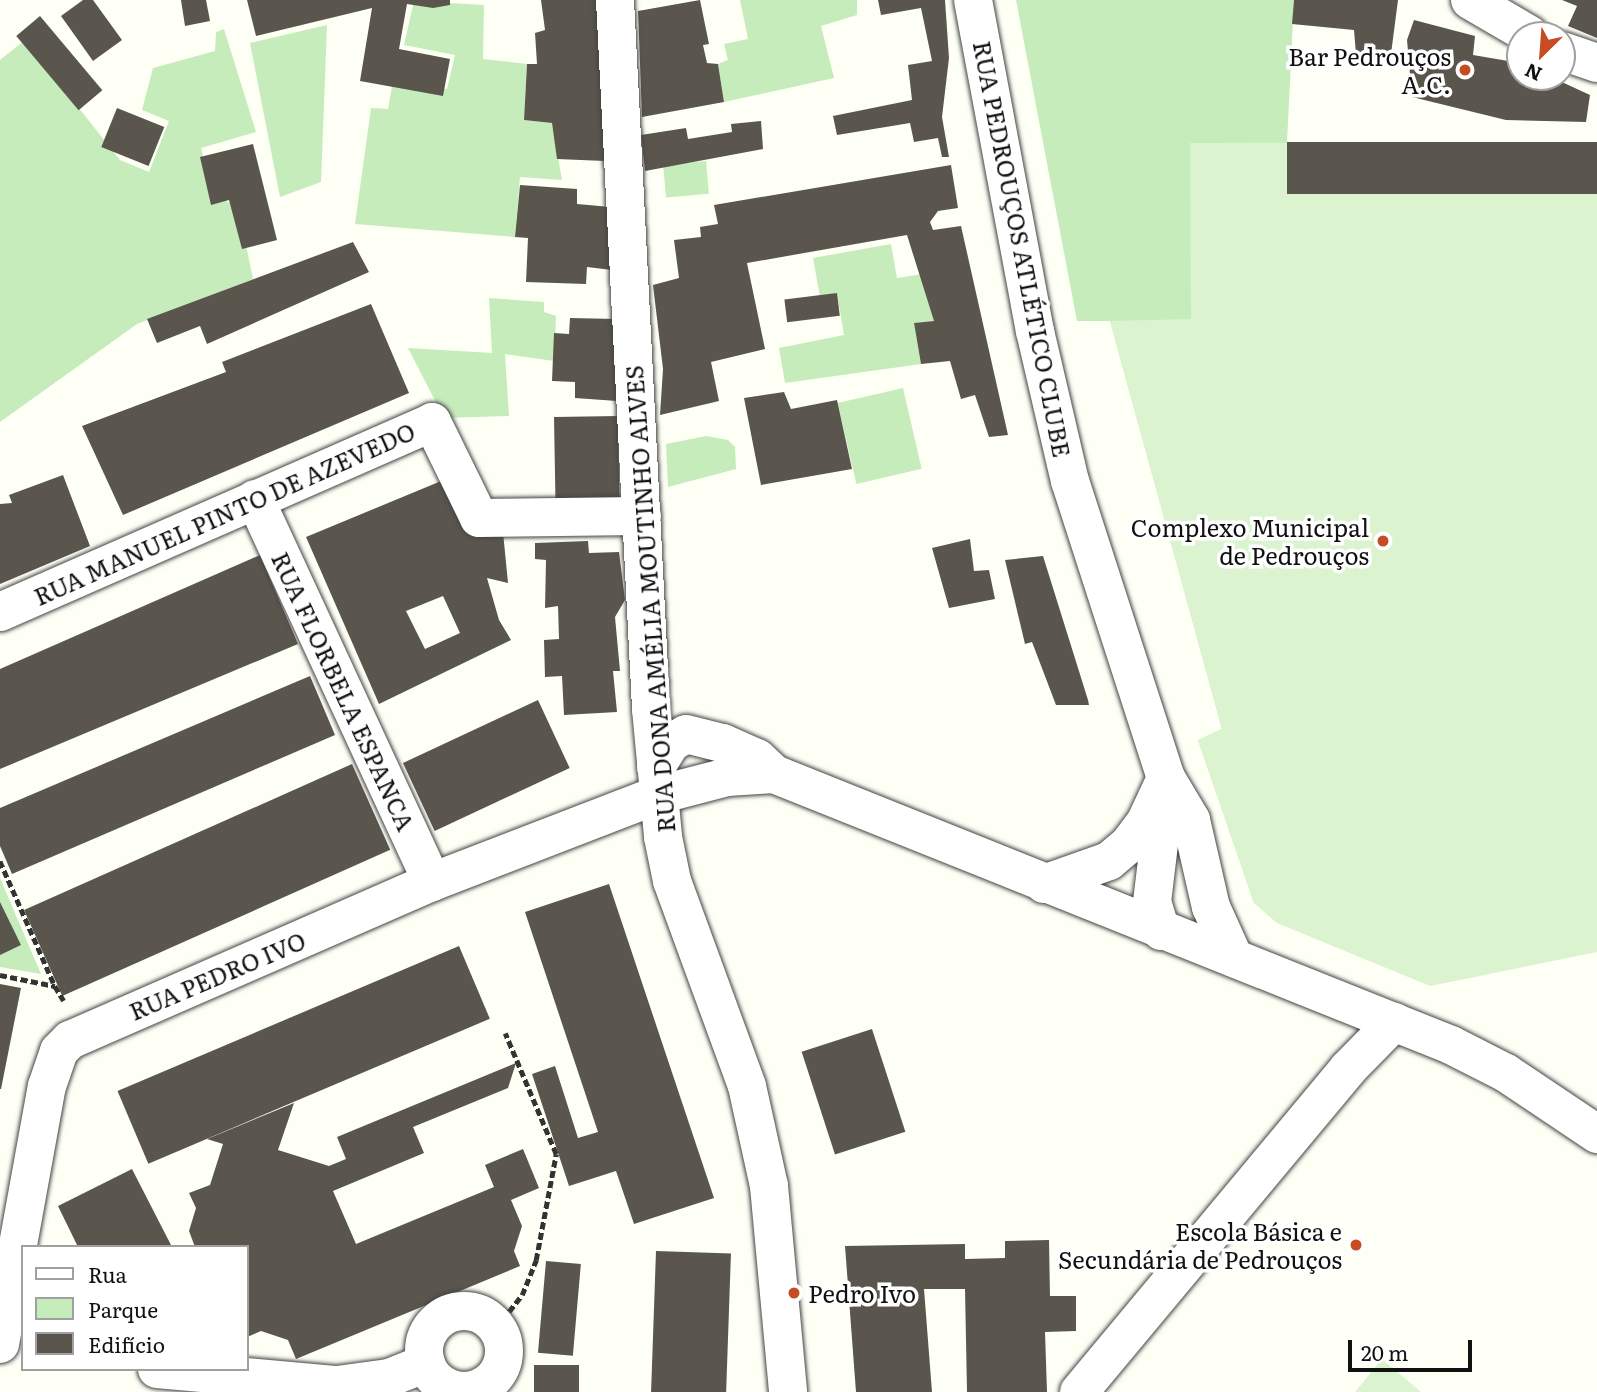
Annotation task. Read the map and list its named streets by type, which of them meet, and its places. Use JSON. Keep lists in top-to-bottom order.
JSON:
{
  "streets": {
    "street": [
      "RUA PEDROUÇOS ATLÉTICO CLUBE",
      "RUA MANUEL PINTO DE AZEVEDO",
      "RUA DONA AMÉLIA MOUTINHO ALVES",
      "RUA FLORBELA ESPANCA",
      "RUA PEDRO IVO"
    ]
  },
  "crossings": [
    ["RUA MANUEL PINTO DE AZEVEDO", "RUA DONA AMÉLIA MOUTINHO ALVES"],
    ["RUA MANUEL PINTO DE AZEVEDO", "RUA FLORBELA ESPANCA"],
    ["RUA DONA AMÉLIA MOUTINHO ALVES", "RUA PEDRO IVO"],
    ["RUA FLORBELA ESPANCA", "RUA PEDRO IVO"]
  ],
  "places": [
    "Bar Pedrouços A.C.",
    "Complexo Municipal de Pedrouços",
    "Escola Básica e Secundária de Pedrouços",
    "Pedro Ivo"
  ],
  "legend": ["Rua", "Parque", "Edifício"],
  "scale_bar": "20 m",
  "north": "bottom left"
}
